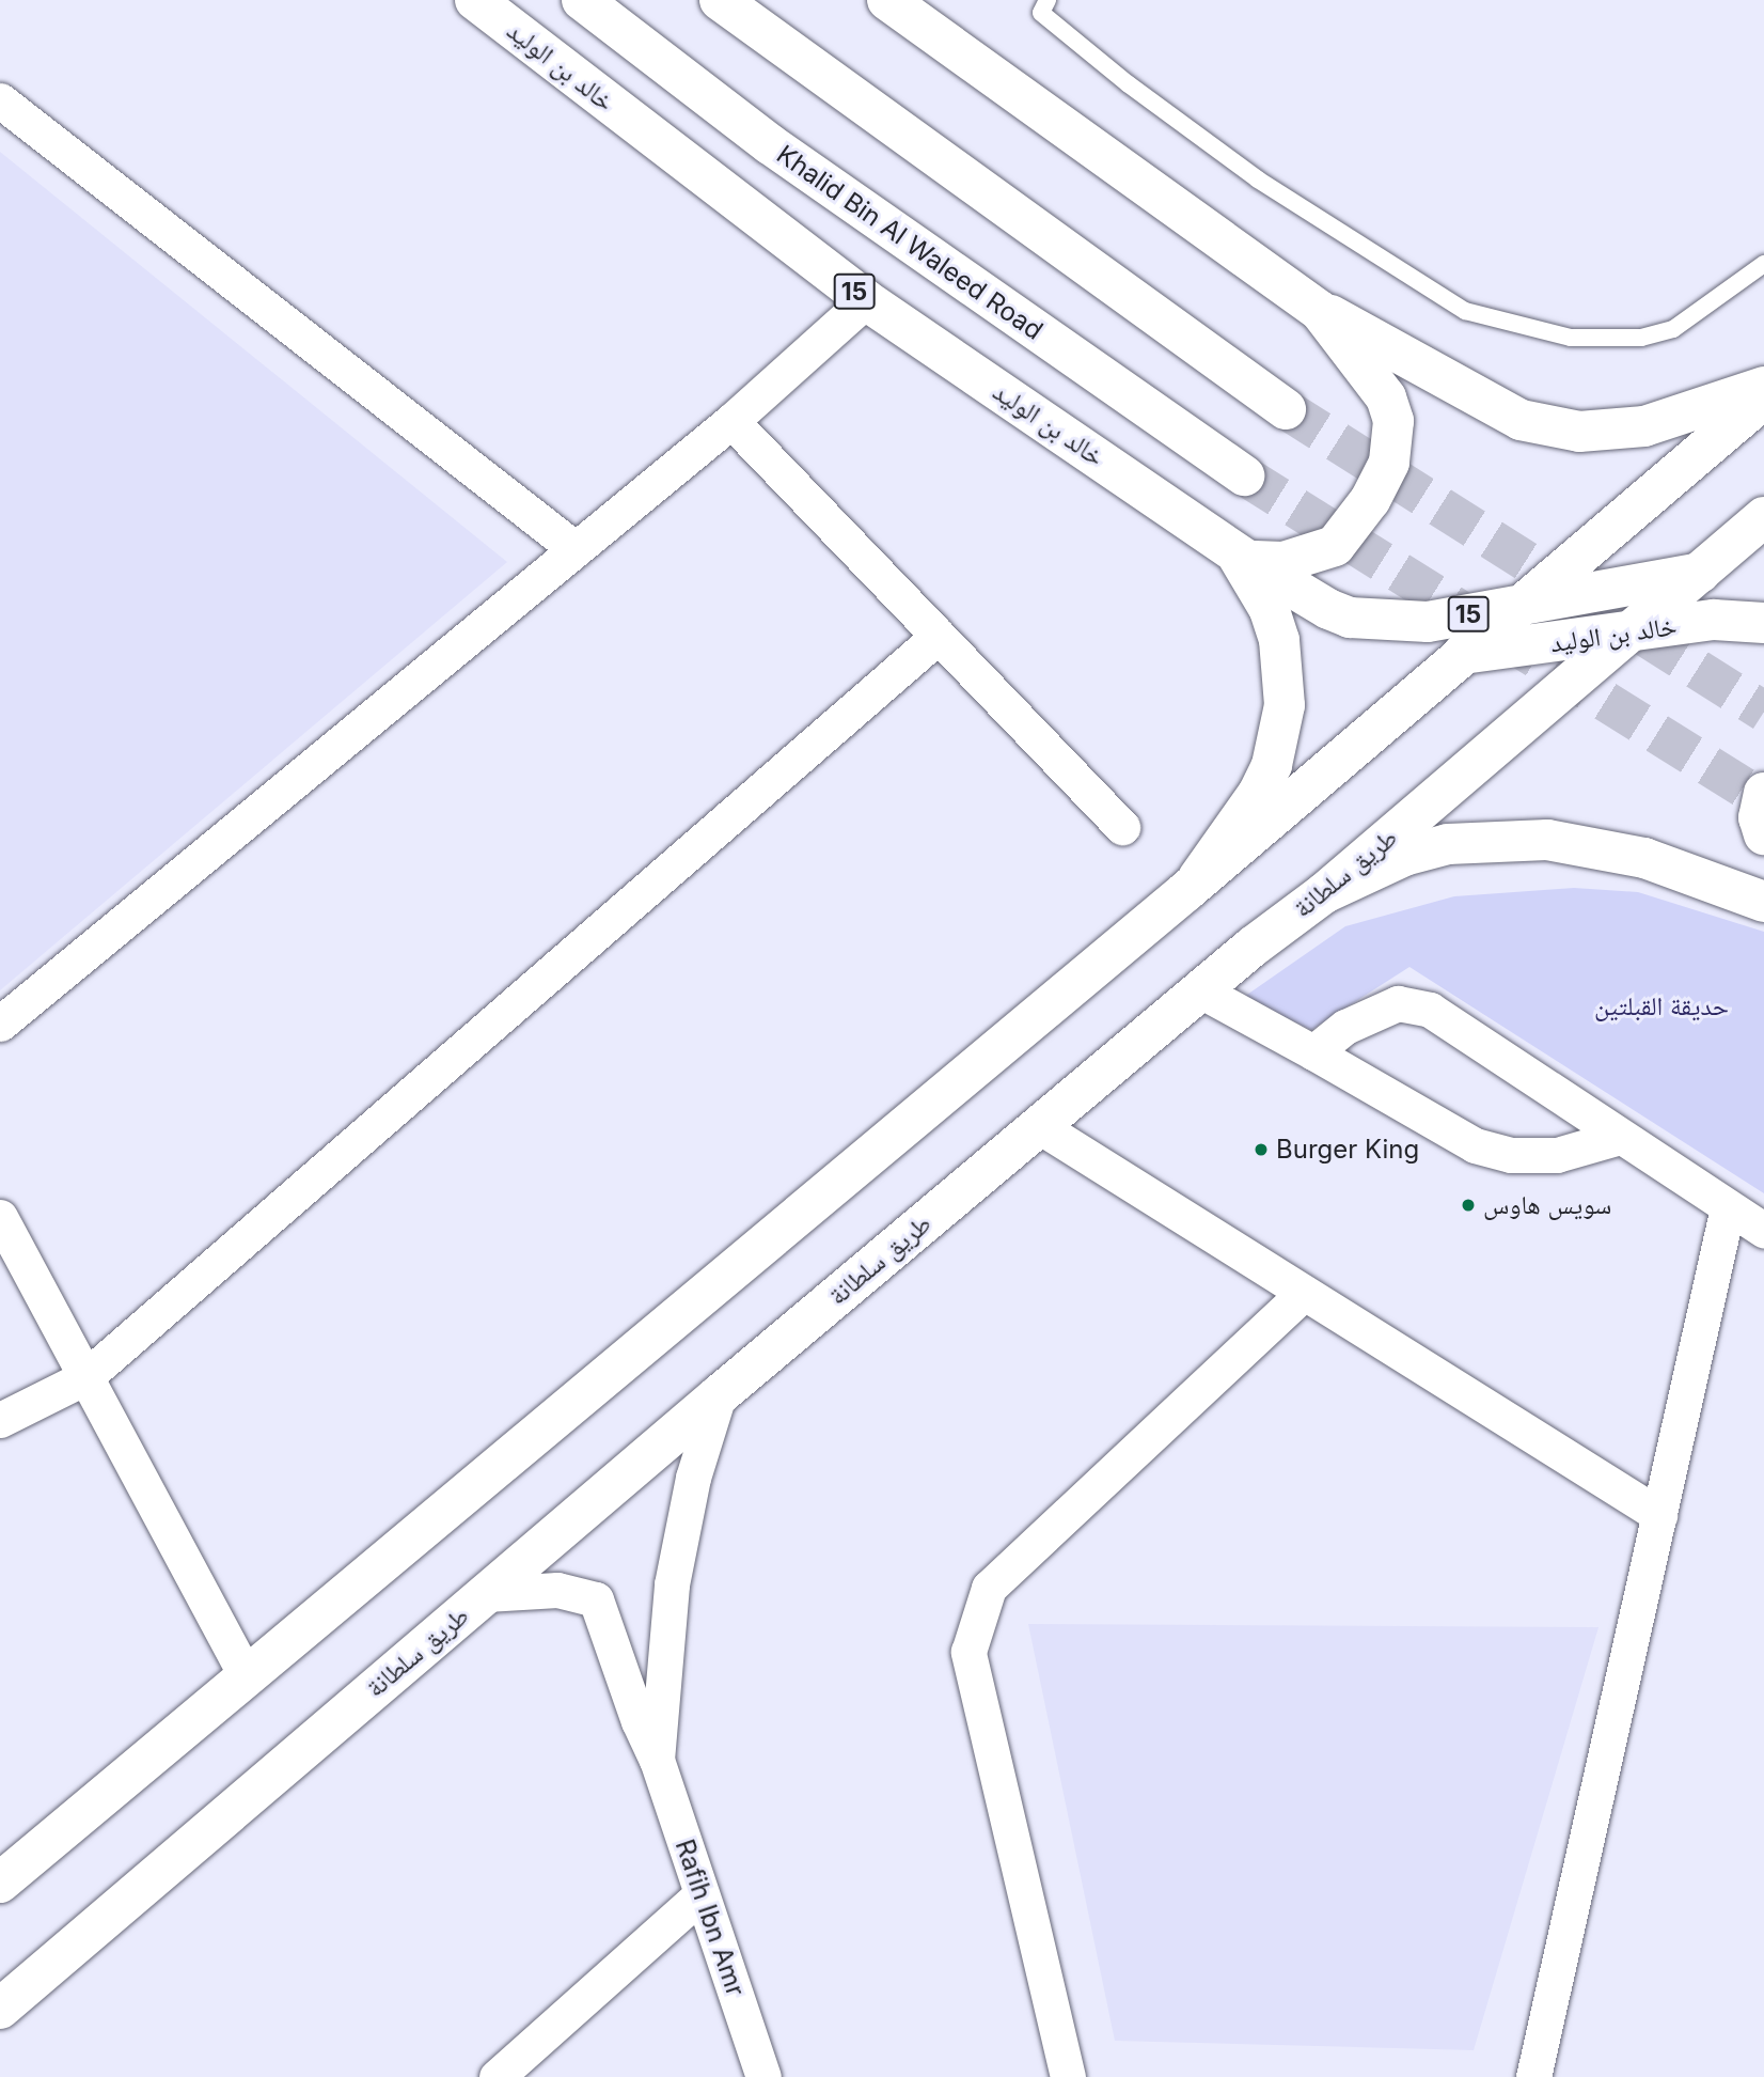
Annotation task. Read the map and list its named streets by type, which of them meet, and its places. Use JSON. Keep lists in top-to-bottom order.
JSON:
{
  "streets": {
    "main road": [
      "خالد بن الوليد",
      "Khalid Bin Al Waleed Road",
      "15",
      "طريق سلطانة"
    ],
    "street": ["Rafih Ibn Amr"]
  },
  "crossings": [
    ["خالد بن الوليد", "طريق سلطانة"],
    ["طريق سلطانة", "Rafih Ibn Amr"]
  ],
  "parks": ["حدیقة القبلتین"],
  "places": ["Burger King", "سويس هاوس"]
}
